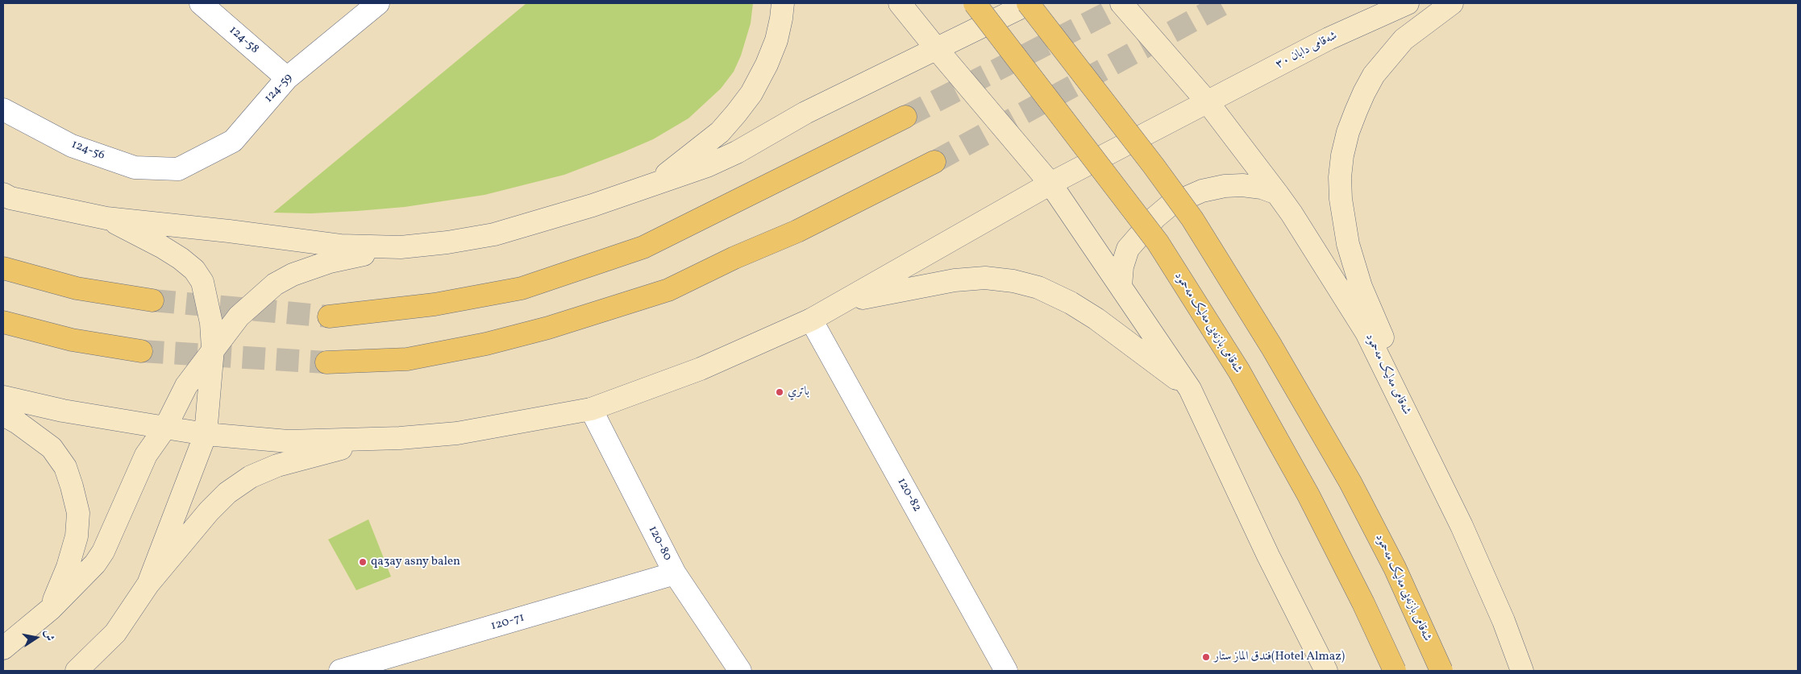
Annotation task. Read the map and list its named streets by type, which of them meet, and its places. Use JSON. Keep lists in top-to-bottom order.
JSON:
{
  "streets": {
    "main road": ["شەقامی دابان ٣٠", "شەقامی بازنەیی مەلیک مەحمود", "شەقامی مەلیک مەحمود"],
    "street": [
      "124-58",
      "124-59",
      "124-56",
      "120-82",
      "120-80",
      "120-71"
    ]
  },
  "crossings": [
    ["124-58", "124-59"],
    ["شەقامی دابان ٣٠", "شەقامی مەلیک مەحمود"],
    ["شەقامی دابان ٣٠", "120-82"],
    ["شەقامی دابان ٣٠", "120-80"],
    ["124-59", "124-56"],
    ["120-80", "120-71"]
  ],
  "places": ["باتري", "qa3ay asny balen", "فندق الماز ستار(Hotel Almaz)"],
  "north": "right"
}
